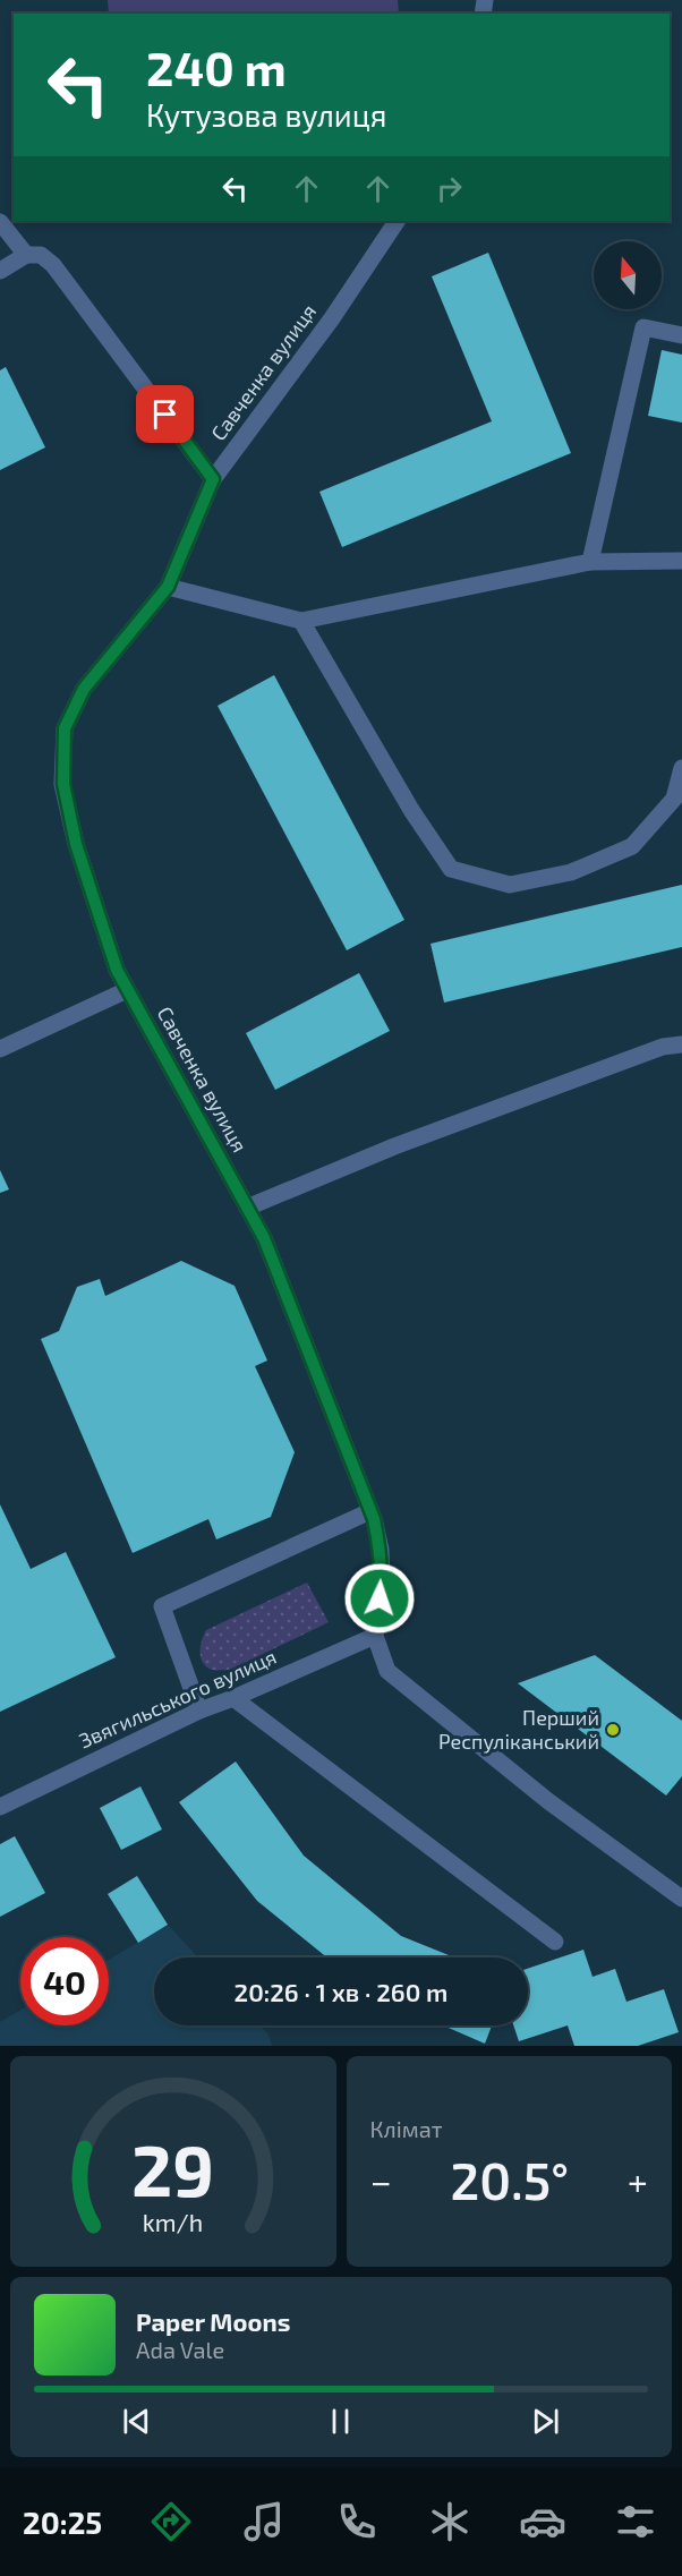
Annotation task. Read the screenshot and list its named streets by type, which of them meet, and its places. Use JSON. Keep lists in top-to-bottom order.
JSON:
{
  "streets": {
    "street": ["Савченка вулиця", "Звягильського вулиця"]
  },
  "crossings": [
    ["Савченка вулиця", "Звягильського вулиця"]
  ],
  "places": ["Перший Респуліканський"],
  "north": "top",
  "page": {
    "turn": ["240 m", "Кутузова вулиця"],
    "limit": "40",
    "trip": "20:26 · 1 хв · 260 m",
    "tile": "Клімат",
    "heat": ["−", "20.5°", "+"],
    "song": ["Paper Moons", "Ada Vale"],
    "tabs": "20:25",
    "gauge": ["29", "km/h"]
  }
}
